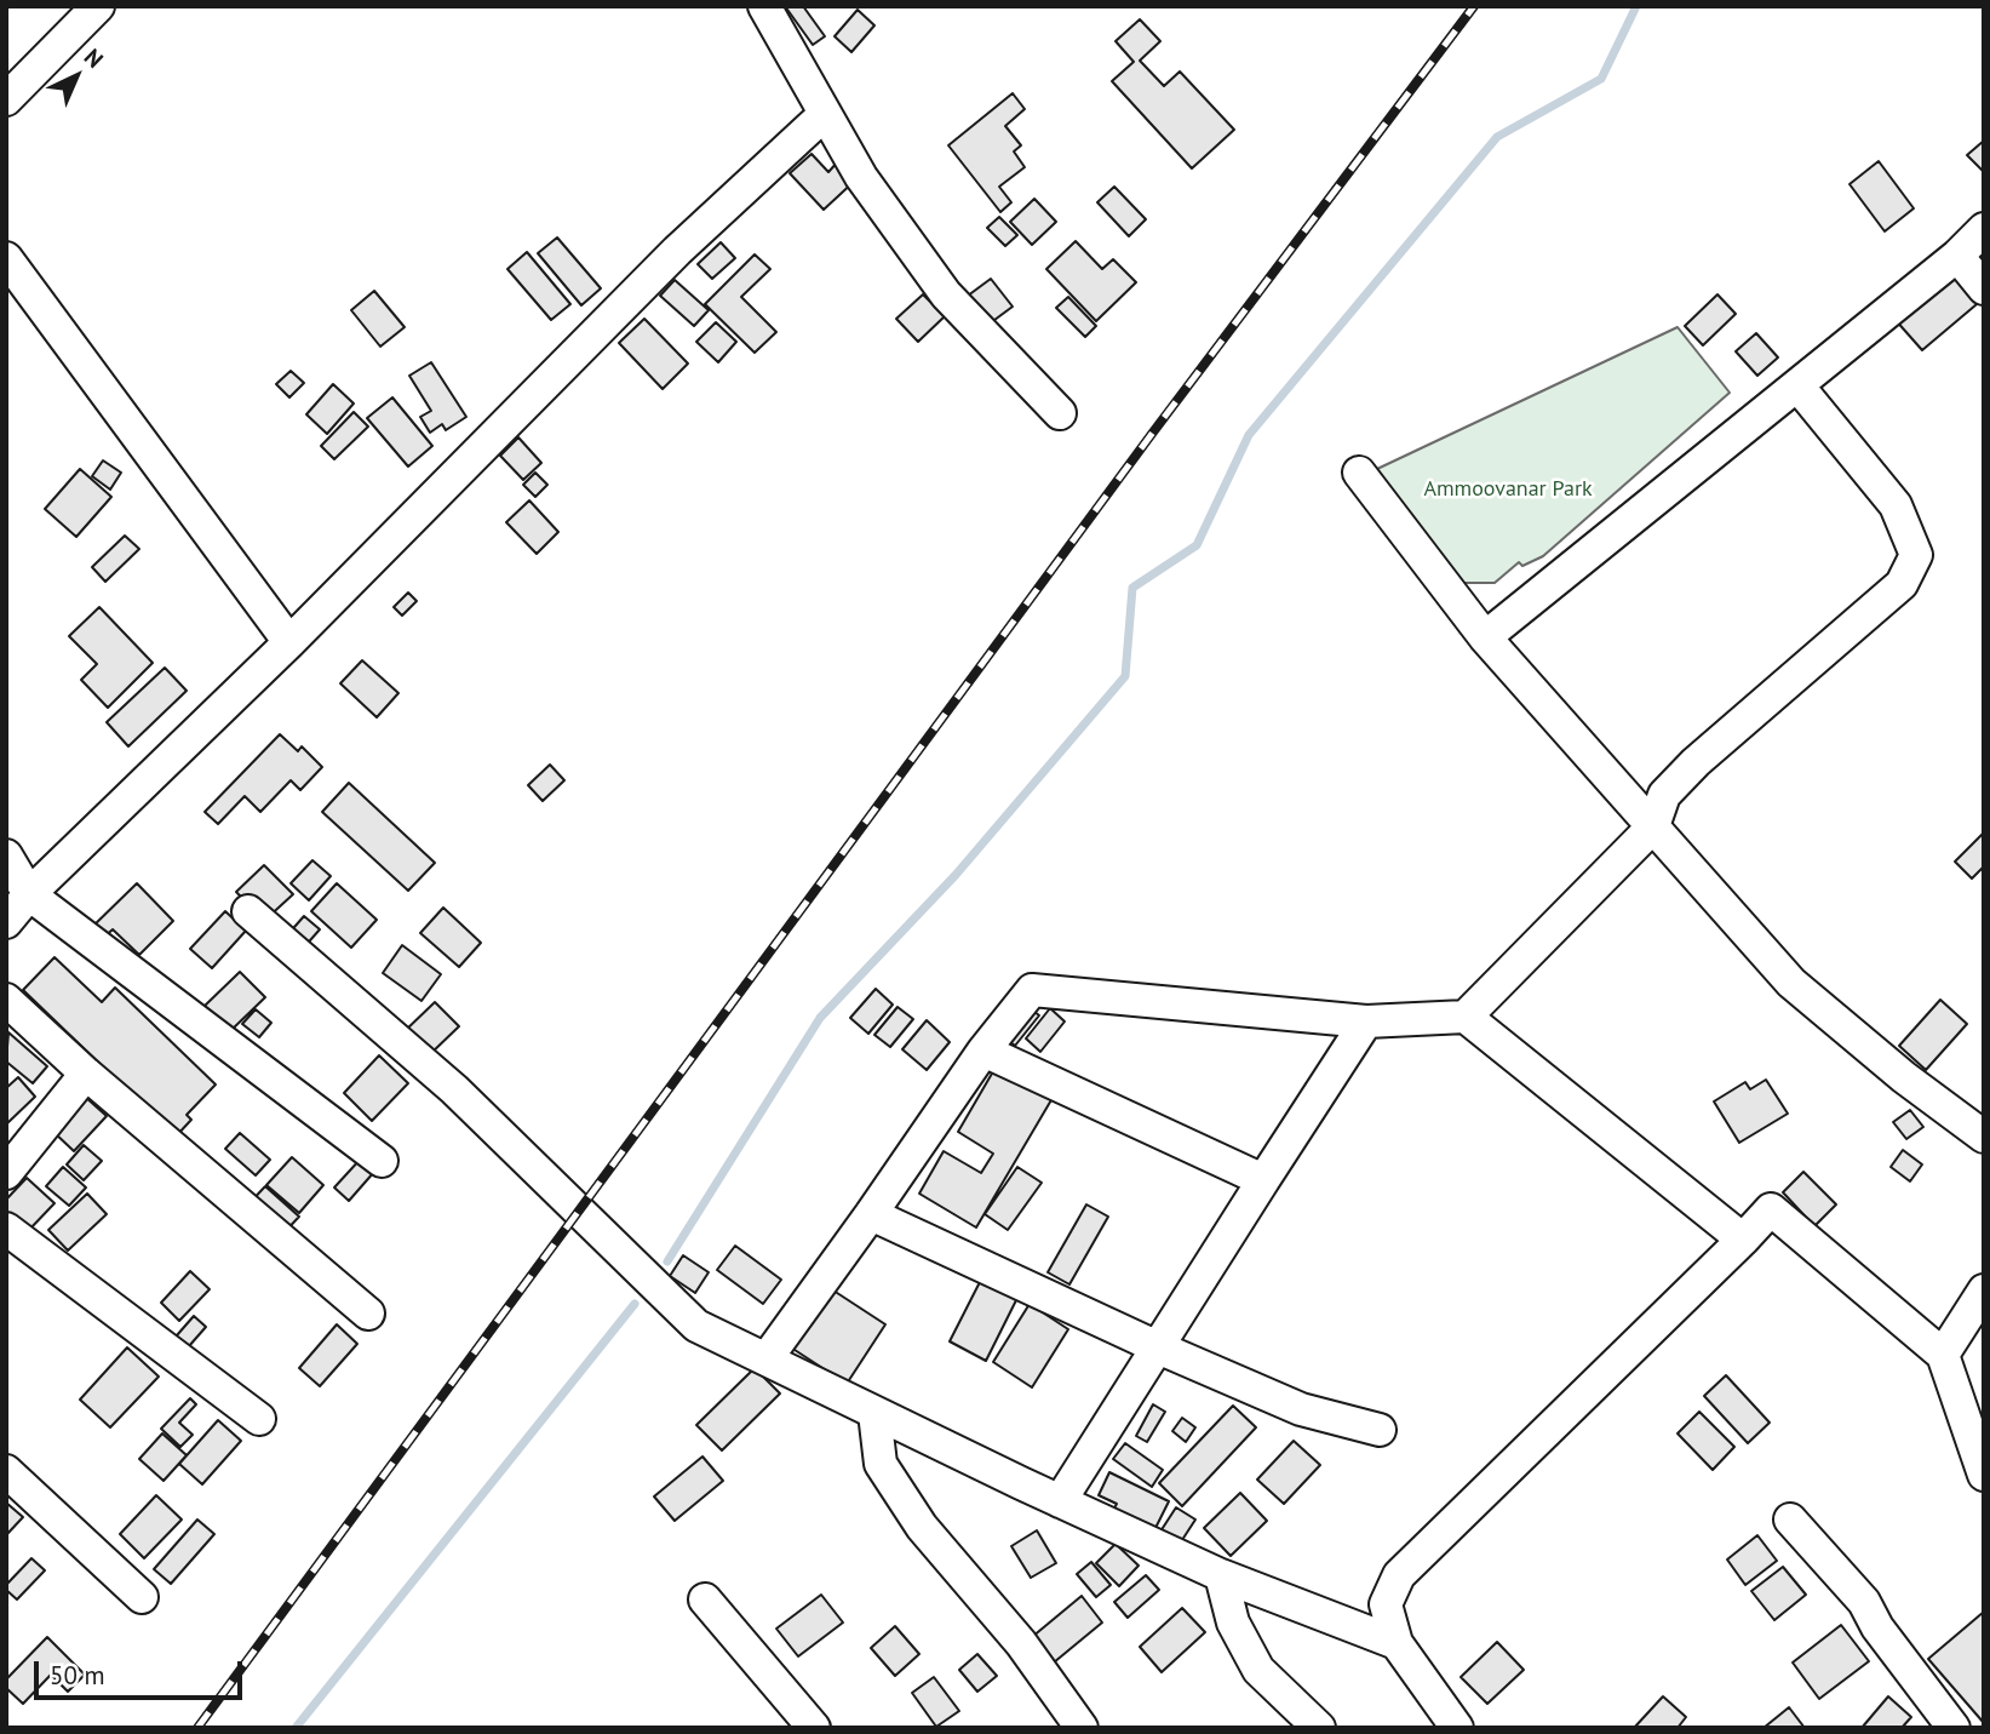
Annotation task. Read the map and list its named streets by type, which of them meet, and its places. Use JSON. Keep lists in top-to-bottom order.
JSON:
{
  "parks": ["Ammoovanar Park"],
  "scale_bar": "50 m",
  "north": "top right"
}
